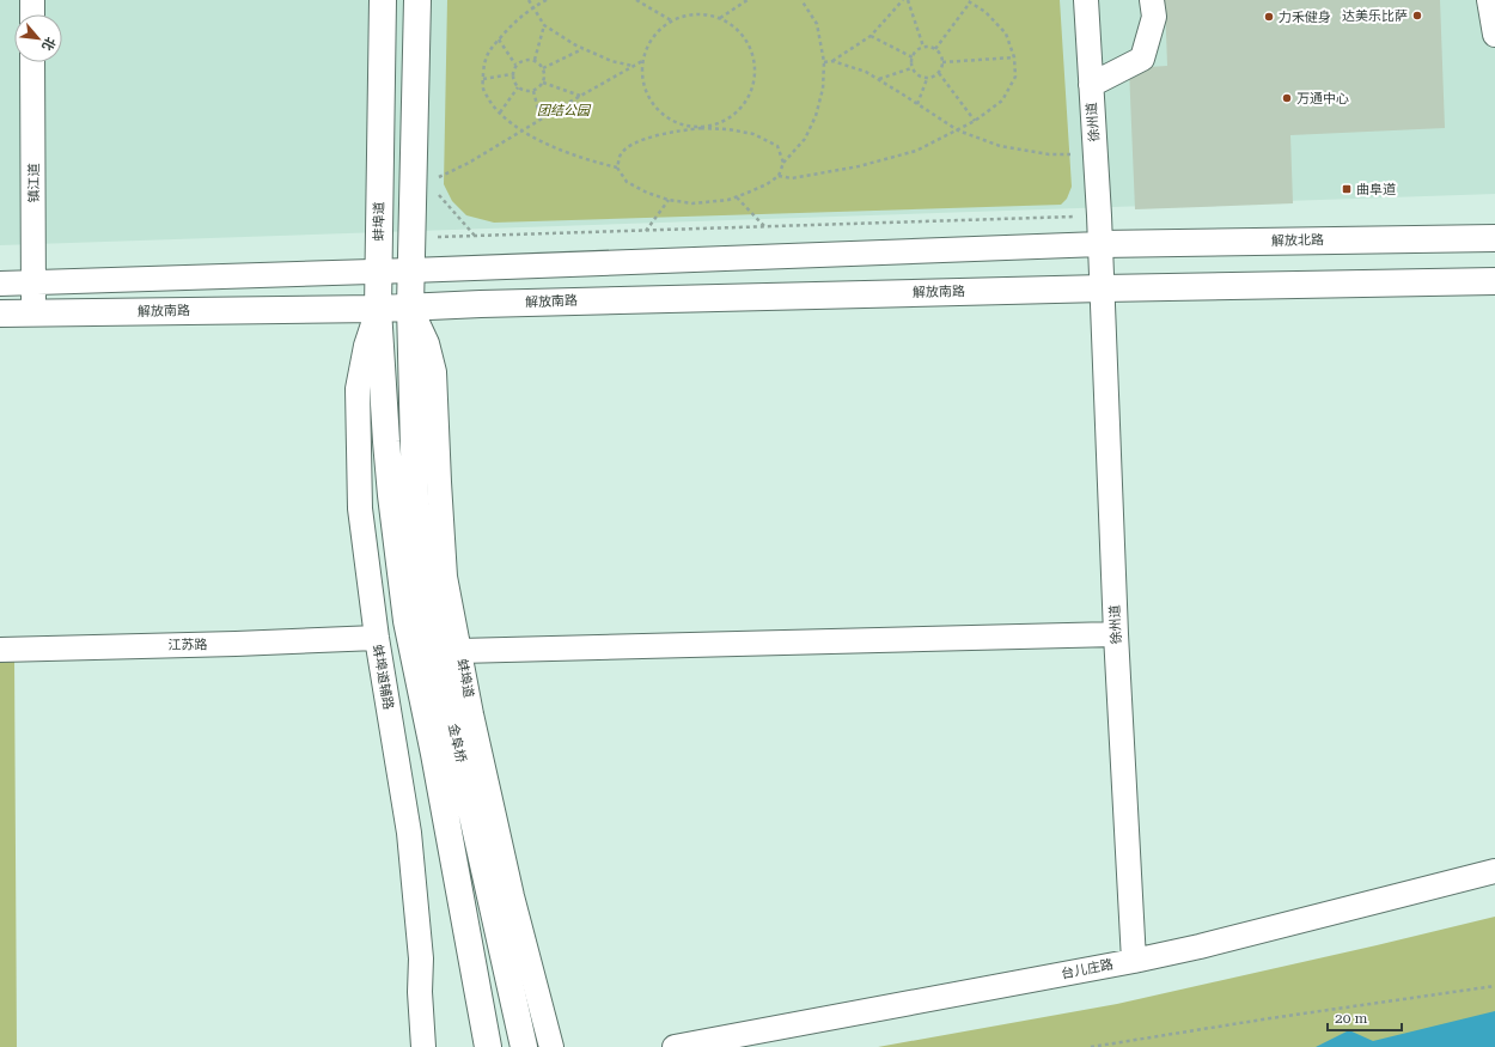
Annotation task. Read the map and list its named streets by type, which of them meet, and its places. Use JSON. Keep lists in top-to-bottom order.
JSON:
{
  "streets": {
    "main road": [
      "蚌埠道",
      "解放北路",
      "解放南路",
      "金阜桥"
    ],
    "street": [
      "徐州道",
      "镇江道",
      "江苏路",
      "蚌埠道辅路",
      "台儿庄路"
    ]
  },
  "crossings": [
    ["徐州道", "解放北路"],
    ["徐州道", "解放南路"],
    ["徐州道", "台儿庄路"],
    ["镇江道", "解放南路"],
    ["蚌埠道", "解放南路"],
    ["蚌埠道", "蚌埠道辅路"],
    ["蚌埠道", "金阜桥"],
    ["解放南路", "蚌埠道辅路"],
    ["江苏路", "蚌埠道辅路"]
  ],
  "parks": ["团结公园"],
  "places": {
    "other": ["达美乐比萨", "力禾健身", "万通中心"],
    "transit": ["曲阜道"]
  },
  "scale_bar": "20 m",
  "north": "bottom right"
}
